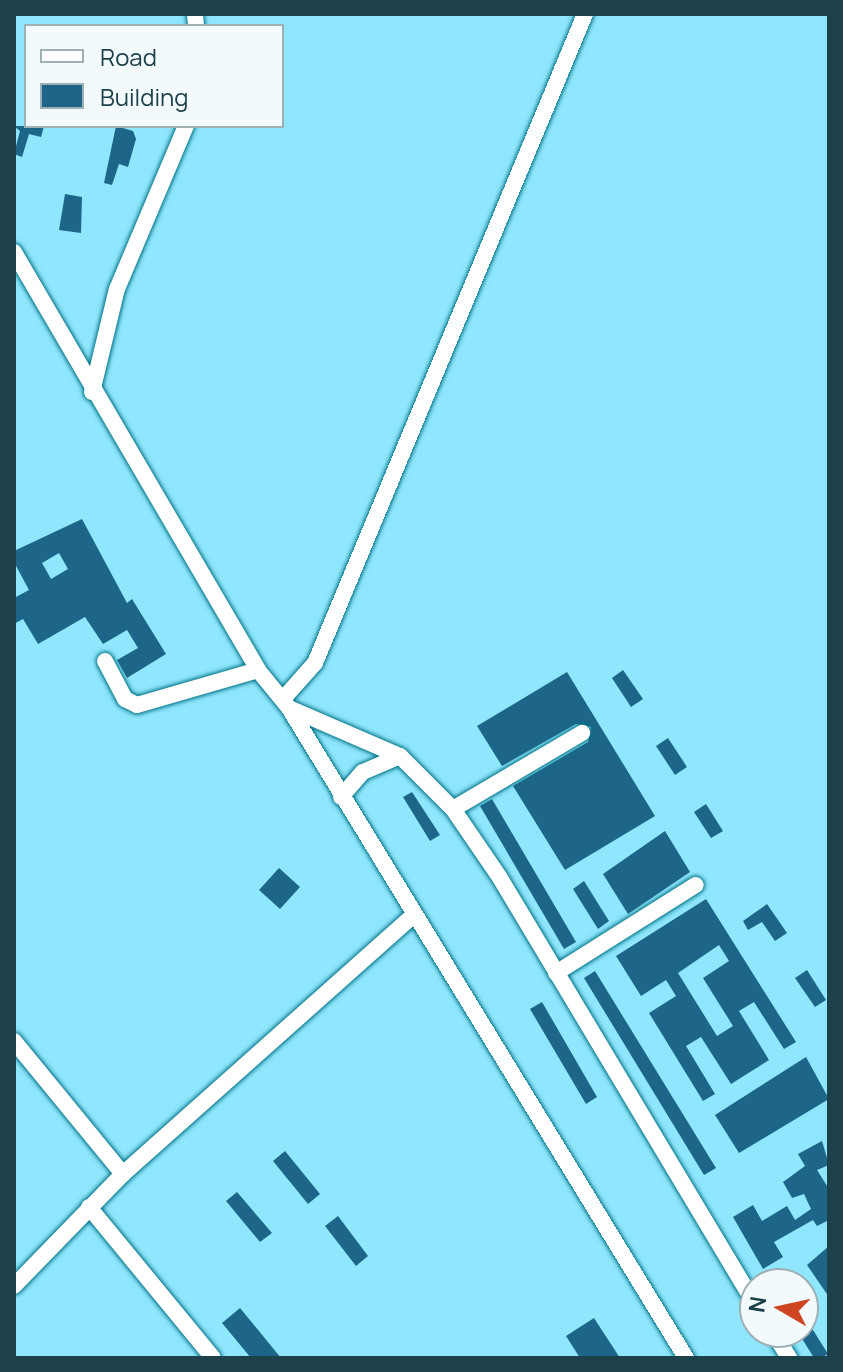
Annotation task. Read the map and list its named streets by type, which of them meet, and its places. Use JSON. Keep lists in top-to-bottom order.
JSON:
{
  "legend": ["Road", "Building"],
  "north": "left"
}
